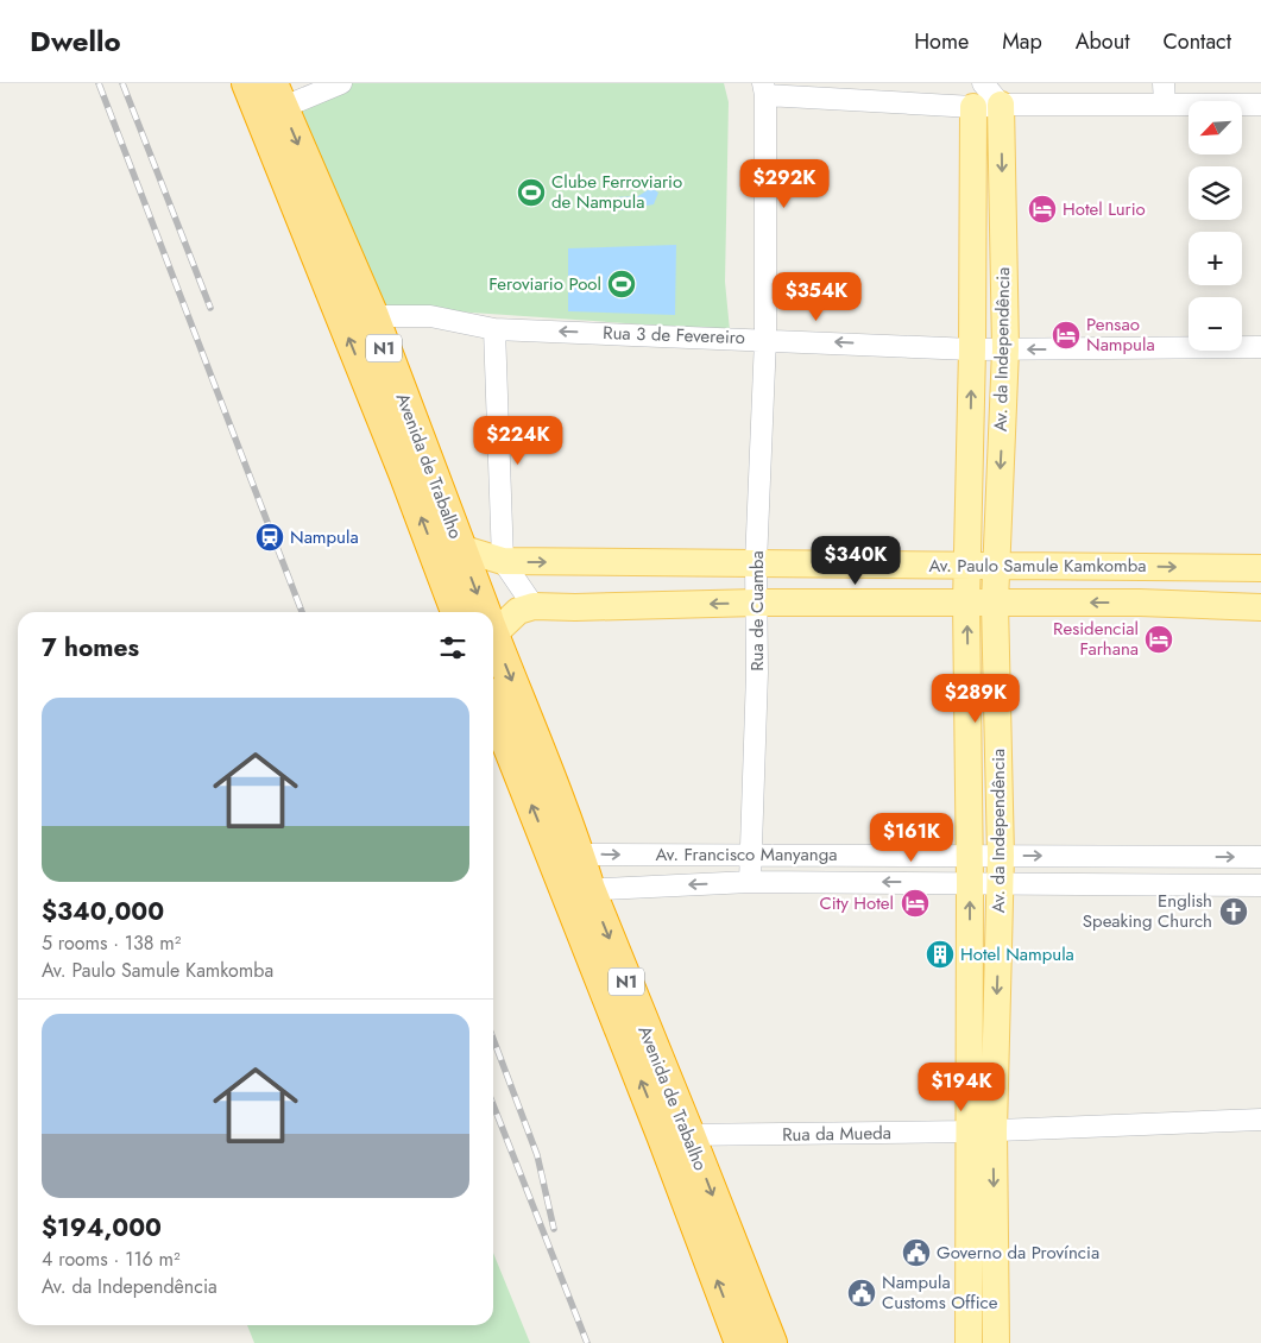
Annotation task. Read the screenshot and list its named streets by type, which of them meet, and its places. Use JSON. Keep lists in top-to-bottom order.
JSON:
{
  "streets": {
    "highway": ["N1", "Avenida de Trabalho"],
    "main road": ["Av. da Independência", "Av. Paulo Samule Kamkomba"],
    "street": [
      "Rua 3 de Fevereiro",
      "Rua de Cuamba",
      "Av. Francisco Manyanga",
      "Rua da Mueda"
    ]
  },
  "crossings": [
    ["Rua 3 de Fevereiro", "Av. da Independência"],
    ["Rua 3 de Fevereiro", "Avenida de Trabalho"],
    ["Rua 3 de Fevereiro", "Rua de Cuamba"],
    ["Av. da Independência", "Av. Paulo Samule Kamkomba"],
    ["Av. da Independência", "Av. Francisco Manyanga"],
    ["Av. da Independência", "Rua da Mueda"],
    ["Avenida de Trabalho", "Av. Paulo Samule Kamkomba"],
    ["Avenida de Trabalho", "Av. Francisco Manyanga"],
    ["Avenida de Trabalho", "Rua da Mueda"],
    ["Av. Paulo Samule Kamkomba", "Rua de Cuamba"],
    ["Rua de Cuamba", "Av. Francisco Manyanga"]
  ],
  "one_way": ["Rua 3 de Fevereiro"],
  "places": {
    "sports": ["Clube Ferroviario de Nampula", "Feroviario Pool"],
    "hotel": [
      "Hotel Lurio",
      "Pensao Nampula",
      "Residencial Farhana",
      "City Hotel"
    ],
    "station": ["Nampula"],
    "church": ["English Speaking Church"],
    "building": ["Hotel Nampula"],
    "public building": ["Governo da Província", "Nampula Customs Office"]
  },
  "north": "bottom left",
  "page": {
    "header": "Dwello",
    "nav": [
      "Home",
      "Map",
      "About",
      "Contact"
    ],
    "map_buttons": ["+", "−"],
    "price": [
      "$292K",
      "$354K",
      "$224K",
      "$340K",
      "$289K",
      "$161K",
      "$194K"
    ],
    "heading": "7 homes",
    "list": [
      {
        "name": "$340,000",
        "note": "5 rooms · 138 m² · Av. Paulo Samule Kamkomba"
      },
      {
        "name": "$194,000",
        "note": "4 rooms · 116 m² · Av. da Independência"
      }
    ]
  }
}
